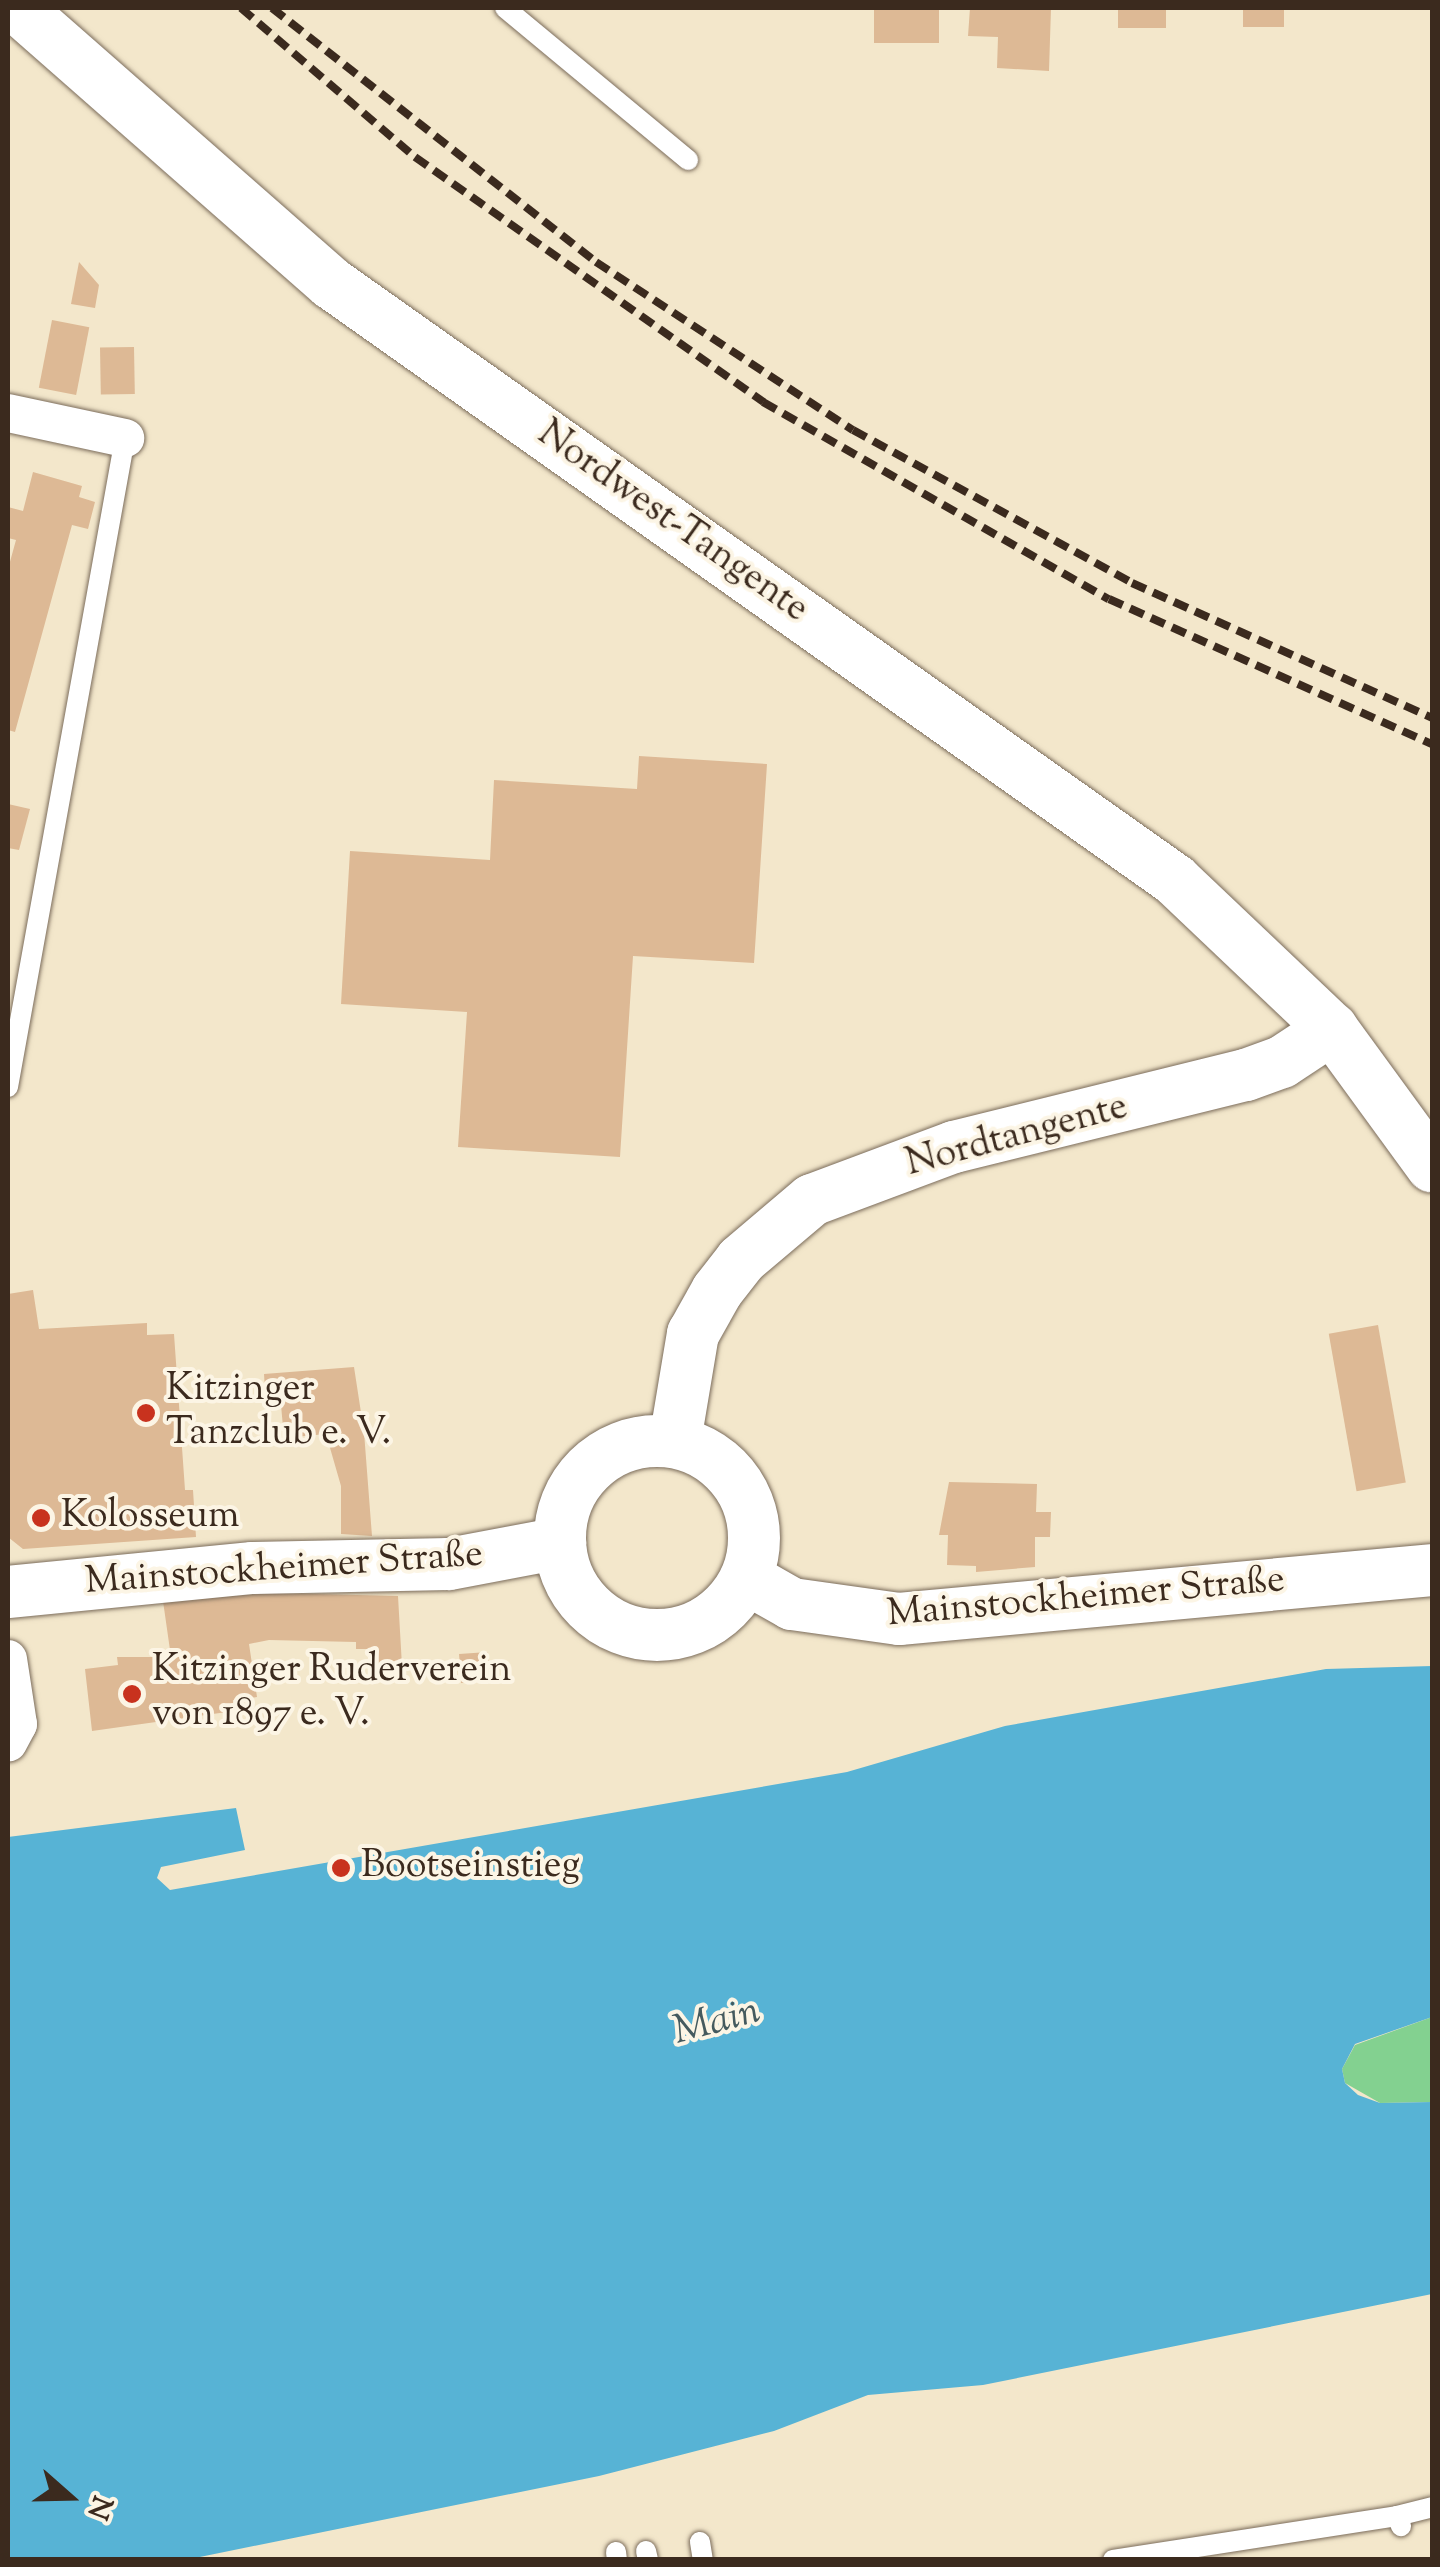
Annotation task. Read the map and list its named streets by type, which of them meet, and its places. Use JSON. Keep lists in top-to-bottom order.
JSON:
{
  "streets": {
    "main road": ["Nordwest-Tangente", "Nordtangente", "Mainstockheimer Straße"]
  },
  "crossings": [
    ["Nordwest-Tangente", "Nordtangente"],
    ["Nordtangente", "Mainstockheimer Straße"]
  ],
  "water": ["Main"],
  "places": [
    "Kitzinger Tanzclub e. V.",
    "Kolosseum",
    "Kitzinger Ruderverein von 1897 e. V.",
    "Bootseinstieg"
  ],
  "north": "right"
}
